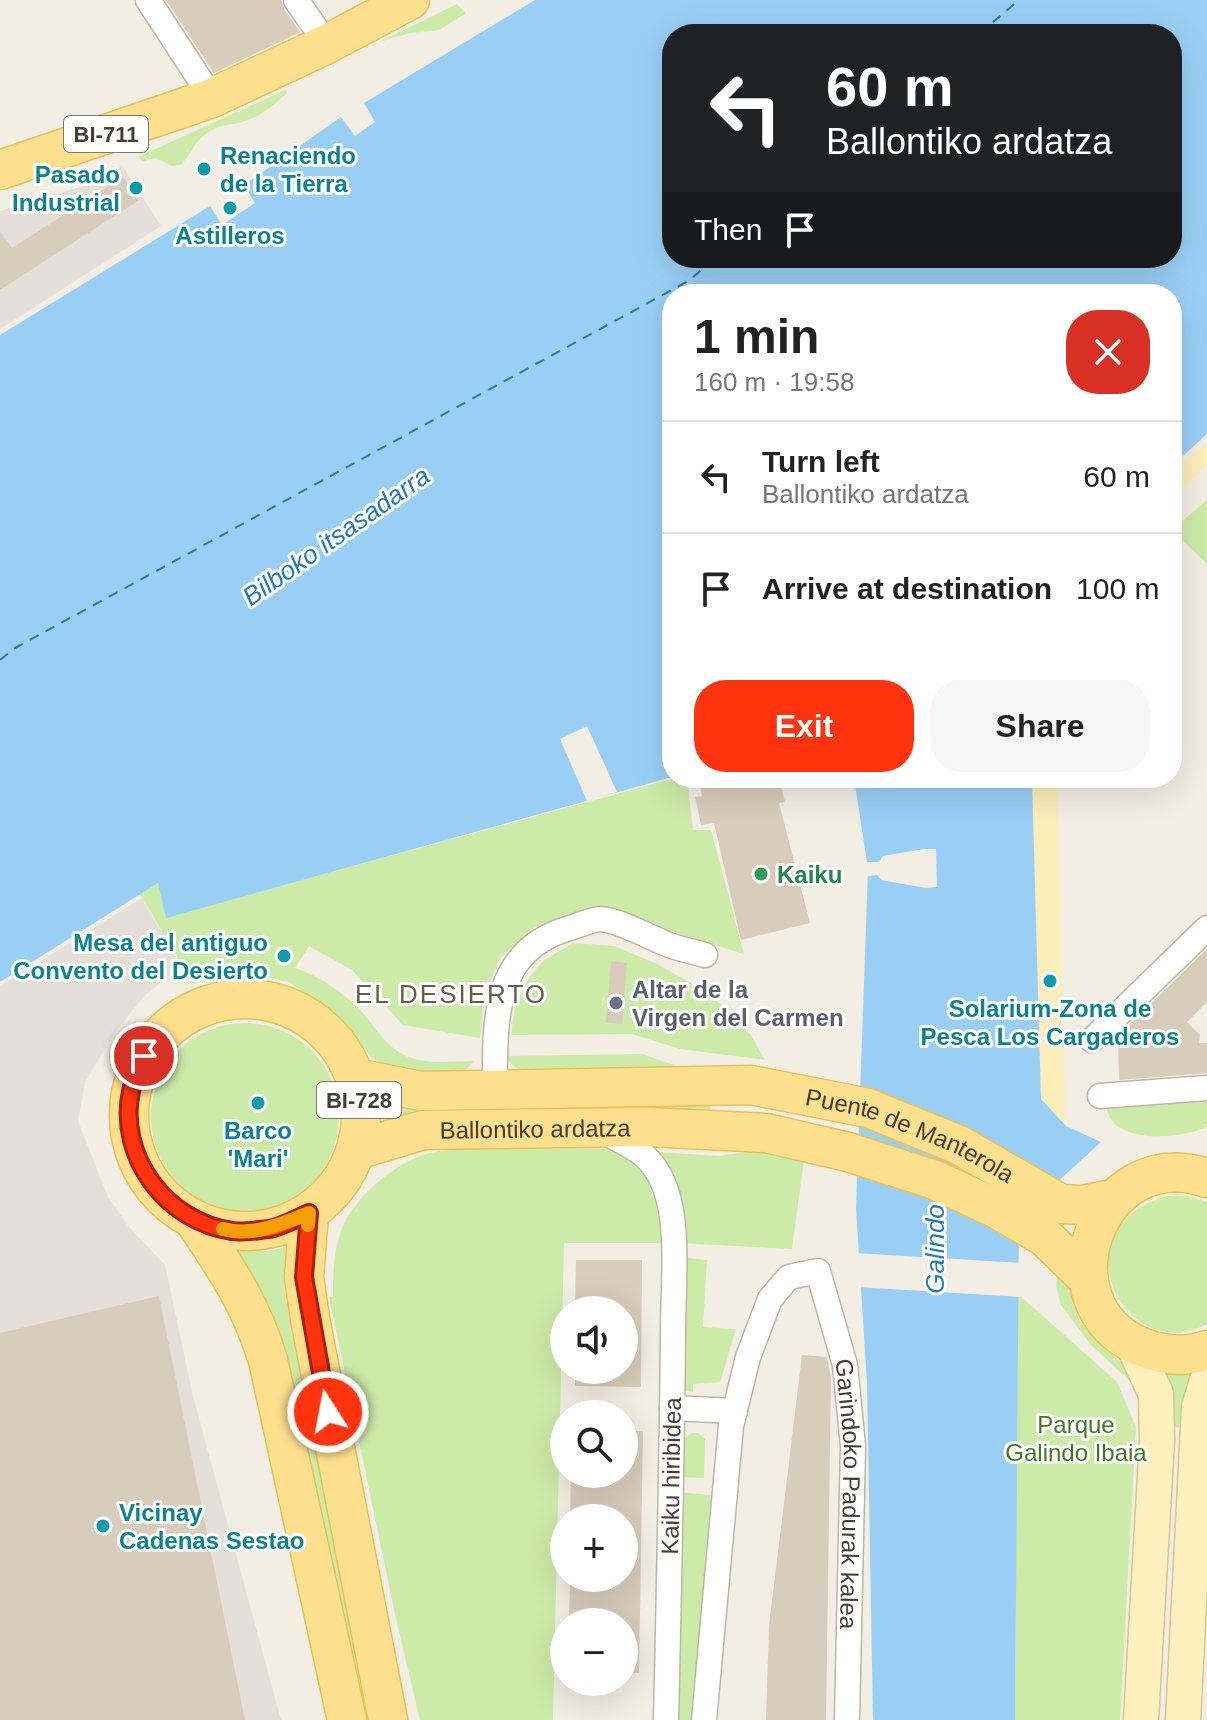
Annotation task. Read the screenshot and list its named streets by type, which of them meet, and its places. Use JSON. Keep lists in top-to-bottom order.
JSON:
{
  "streets": {
    "main road": [
      "BI-711",
      "BI-728",
      "Ballontiko ardatza",
      "Puente de Manterola"
    ],
    "street": ["Kaiku hiribidea", "Garindoko Padurak kalea"]
  },
  "crossings": [
    ["BI-728", "Ballontiko ardatza"],
    ["Ballontiko ardatza", "Puente de Manterola"],
    ["Ballontiko ardatza", "Kaiku hiribidea"],
    ["Kaiku hiribidea", "Garindoko Padurak kalea"]
  ],
  "districts": ["EL DESIERTO"],
  "water": ["Bilboko itsasadarra", "Galindo"],
  "parks": ["Parque Galindo Ibaia"],
  "places": [
    "Renaciendo de la Tierra",
    "Pasado Industrial",
    "Astilleros",
    "Kaiku",
    "Mesa del antiguo Convento del Desierto",
    "Solarium-Zona de Pesca Los Cargaderos",
    "Altar de la Virgen del Carmen",
    "Barco 'Mari'",
    "Vicinay Cadenas Sestao"
  ],
  "page": {
    "turn": ["60 m", "Ballontiko ardatza"],
    "then": "Then",
    "heading": ["1 min", "160 m · 19:58"],
    "list": [
      {
        "name": "Turn left",
        "note": "Ballontiko ardatza",
        "value": "60 m"
      },
      {
        "name": "Arrive at destination",
        "value": "100 m"
      }
    ],
    "buttons": ["Exit", "Share"],
    "map_buttons": ["+", "−"]
  }
}
